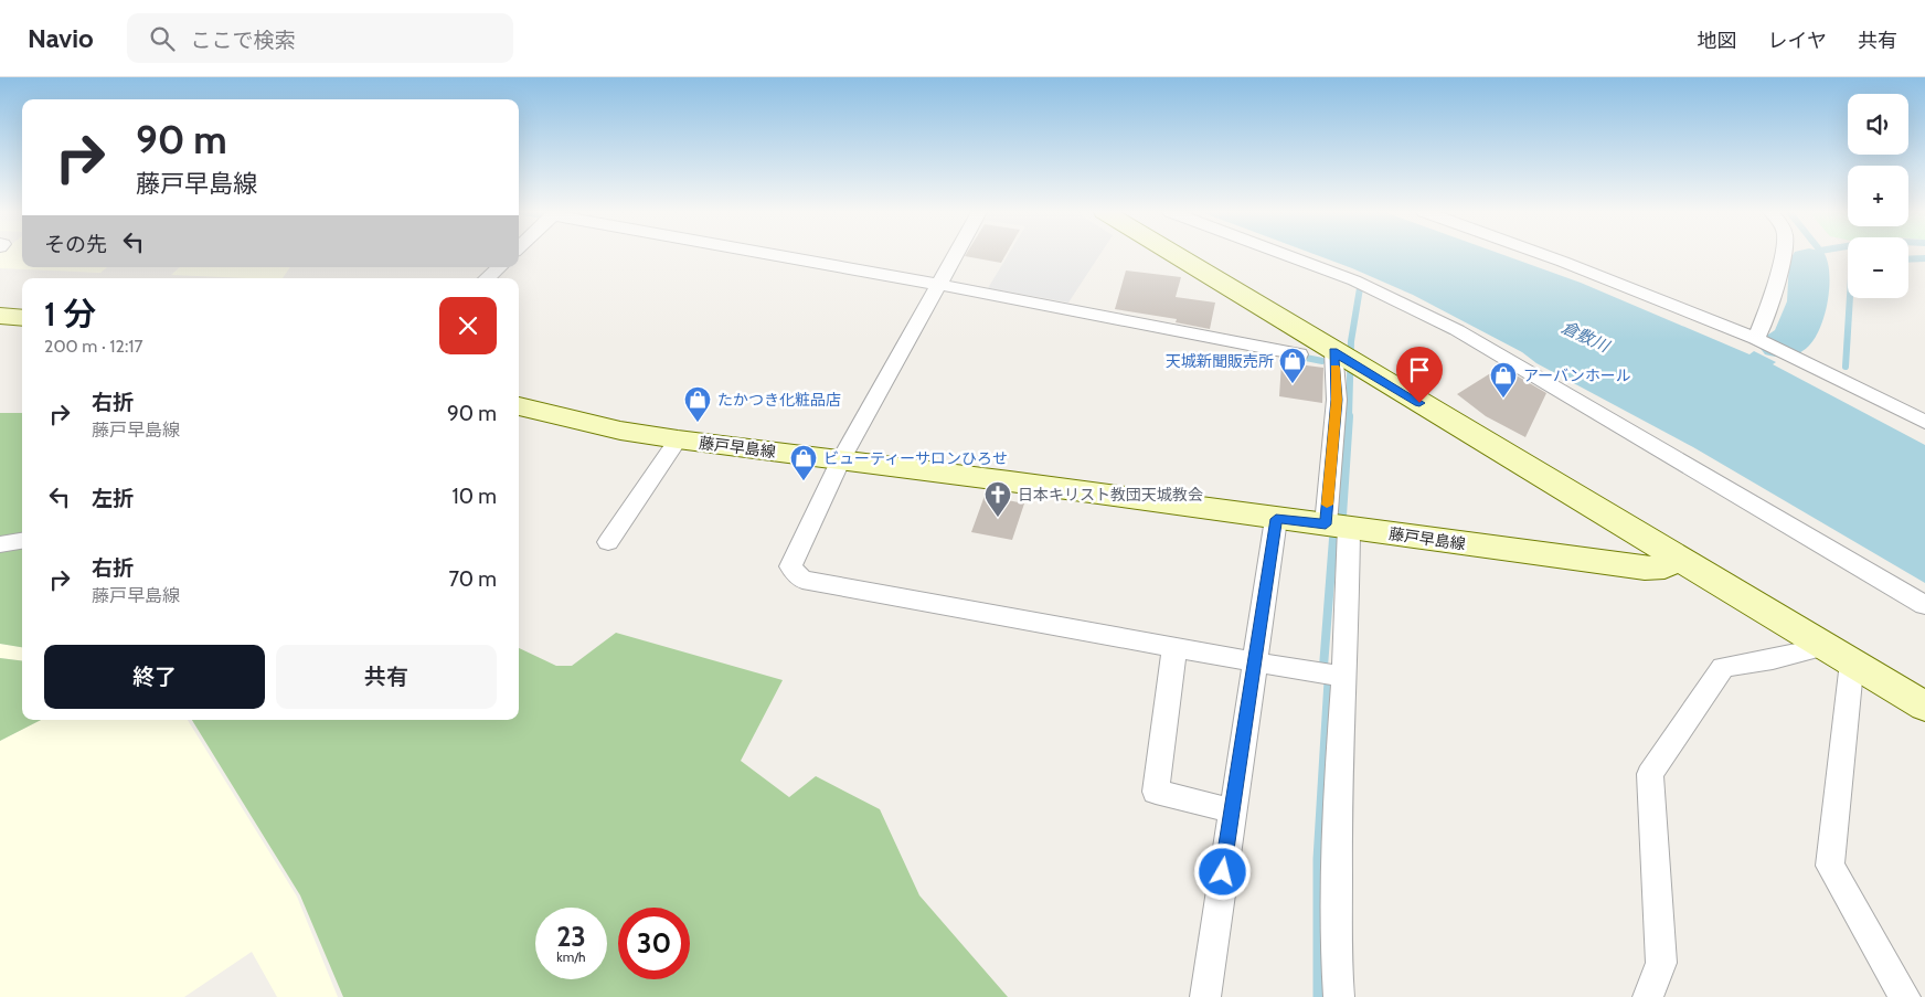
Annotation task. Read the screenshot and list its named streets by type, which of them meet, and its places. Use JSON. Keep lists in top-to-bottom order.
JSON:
{
  "streets": {
    "main road": ["藤戸早島線"]
  },
  "water": ["倉敷川"],
  "places": {
    "shop": [
      "天城新聞販売所",
      "アーバンホール",
      "たかつき化粧品店",
      "ビューティーサロンひろせ"
    ],
    "church": ["日本キリスト教団天城教会"]
  },
  "page": {
    "header": "Navio",
    "search": "ここで検索",
    "nav": ["地図", "レイヤ", "共有"],
    "map_buttons": ["+", "−"],
    "turn": ["90 m", "藤戸早島線"],
    "then": "その先",
    "heading": ["1 分", "200 m · 12:17"],
    "list": [
      {
        "name": "右折",
        "note": "藤戸早島線",
        "value": "90 m"
      },
      {
        "name": "左折",
        "value": "10 m"
      },
      {
        "name": "右折",
        "note": "藤戸早島線",
        "value": "70 m"
      }
    ],
    "buttons": ["終了", "共有"],
    "speed": "23 km/h",
    "limit": "30"
  }
}
